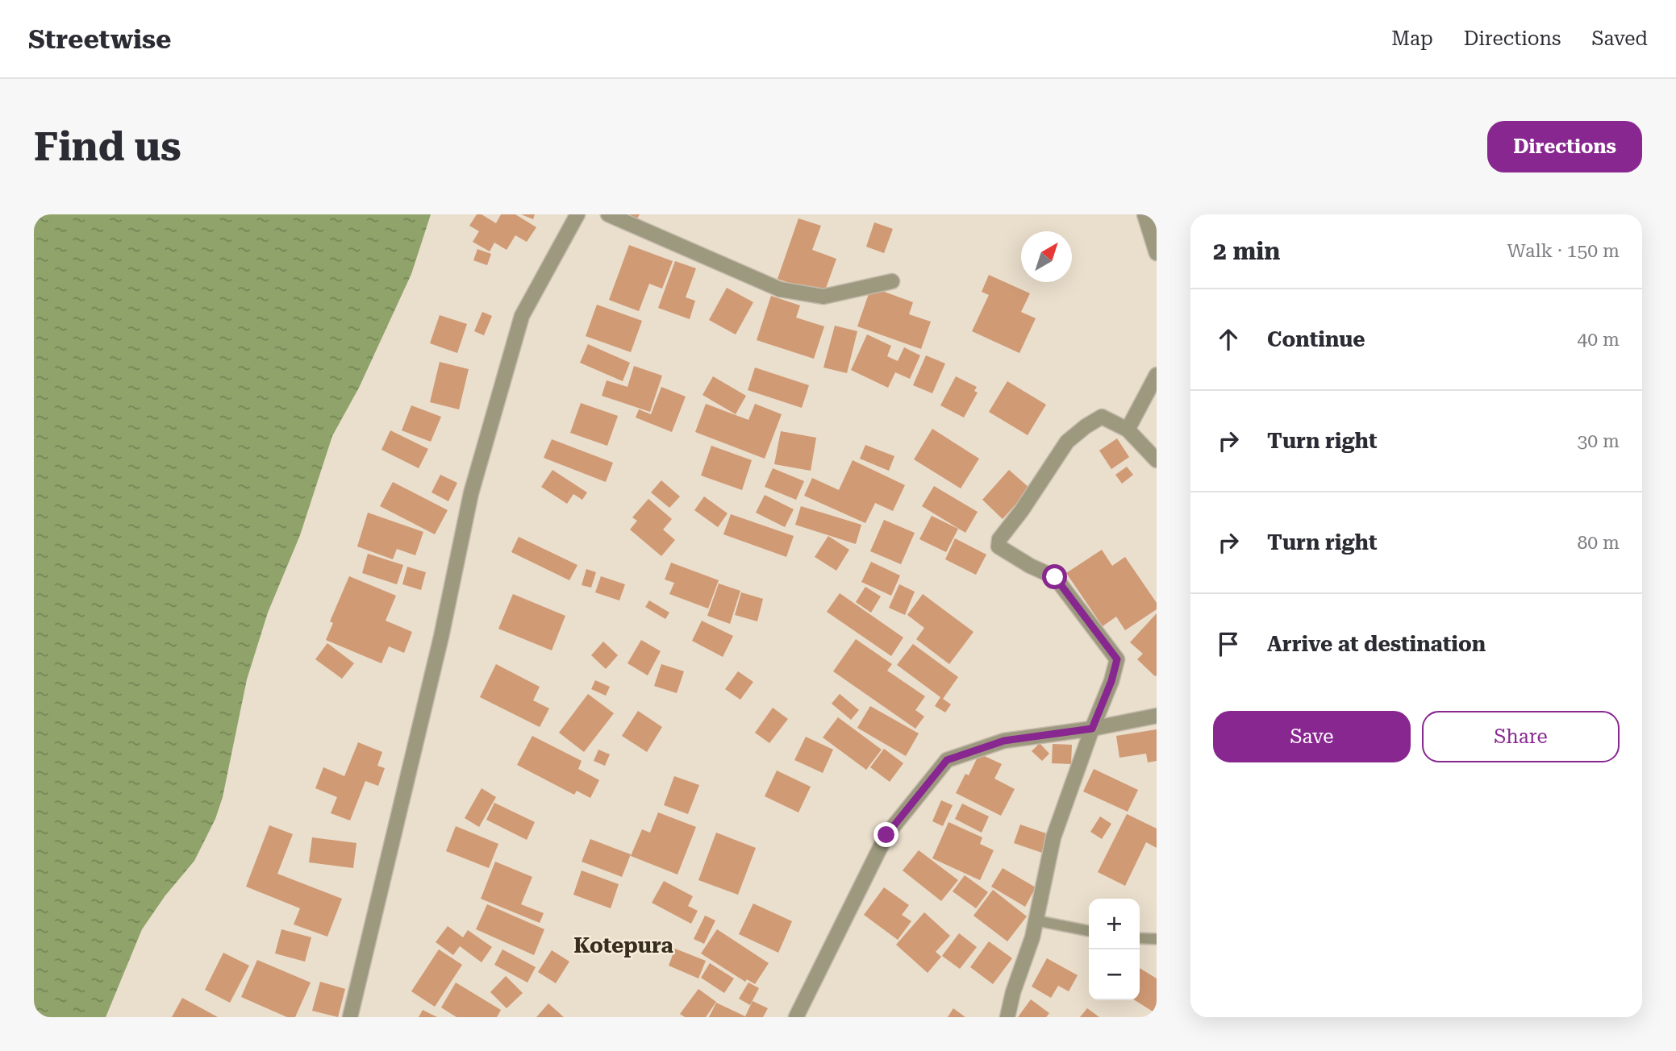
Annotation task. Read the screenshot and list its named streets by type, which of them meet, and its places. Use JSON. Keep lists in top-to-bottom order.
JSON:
{
  "districts": ["Kotepura"],
  "north": "top right",
  "page": {
    "header": "Streetwise",
    "nav": ["Map", "Directions", "Saved"],
    "buttons": [
      "Directions",
      ["Save", "Share"]
    ],
    "title": "Find us",
    "heading": ["2 min", "Walk · 150 m"],
    "list": [
      ["Continue", "40 m"],
      ["Turn right", "30 m"],
      ["Turn right", "80 m"],
      "Arrive at destination"
    ],
    "map_buttons": ["+", "−"]
  }
}
